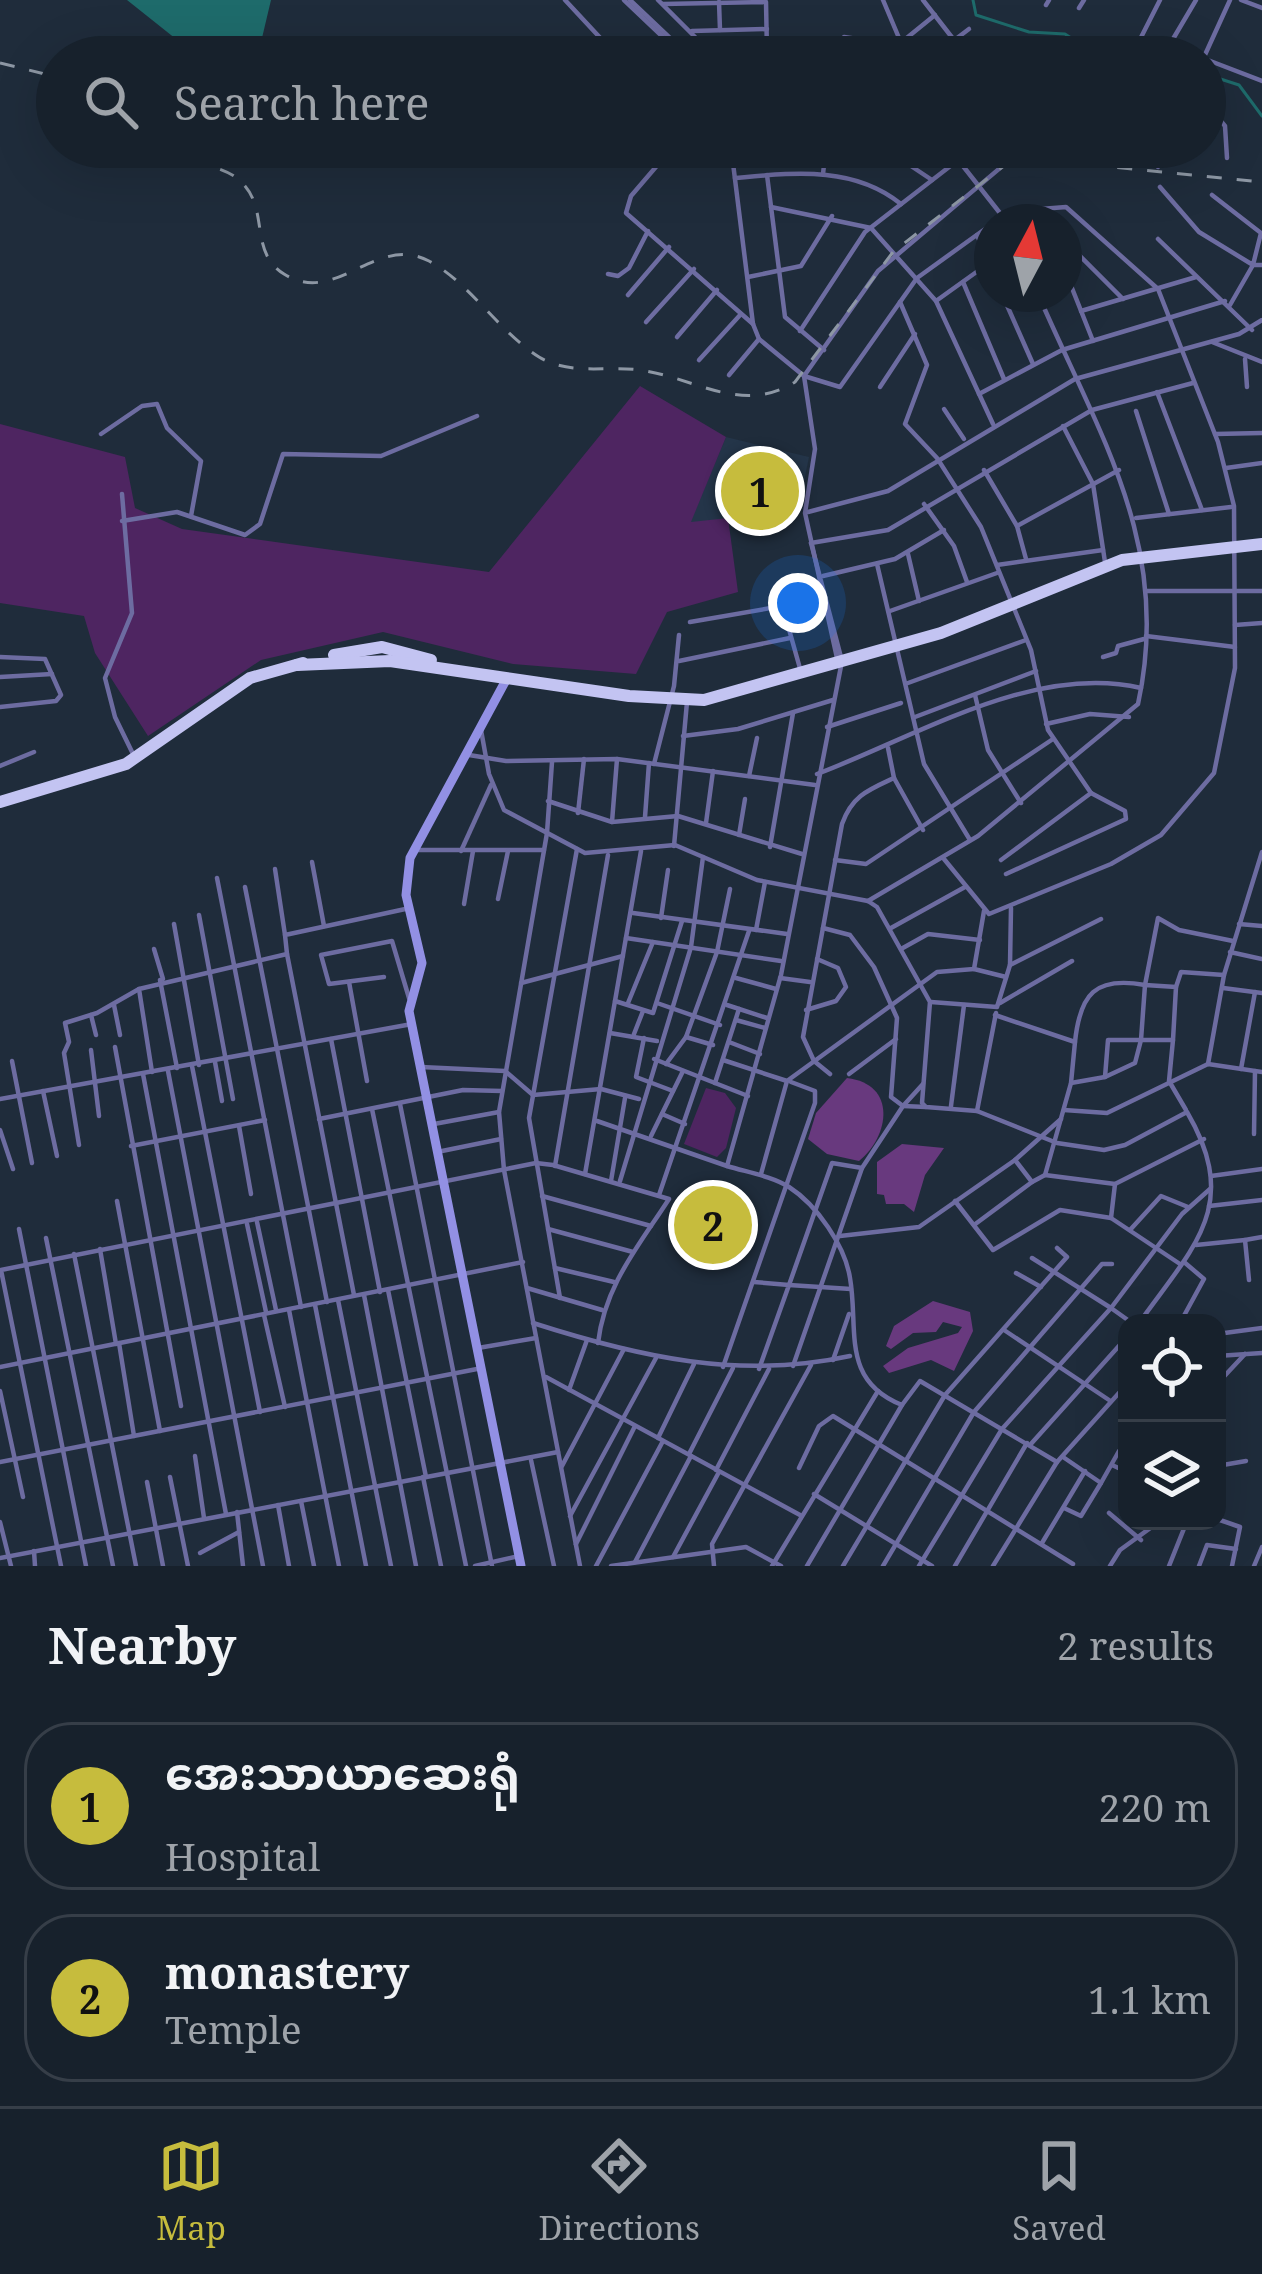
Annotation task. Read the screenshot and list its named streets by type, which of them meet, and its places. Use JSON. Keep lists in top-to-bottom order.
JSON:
{
  "north": "top",
  "page": {
    "search": "Search here",
    "pins": ["1", "2"],
    "heading": ["Nearby", "2 results"],
    "list": [
      {
        "mark": "1",
        "name": "အေးသာယာဆေးရုံ",
        "note": "Hospital",
        "value": "220 m"
      },
      {
        "mark": "2",
        "name": "monastery",
        "note": "Temple",
        "value": "1.1 km"
      }
    ],
    "nav": ["Map", "Directions", "Saved"]
  }
}
